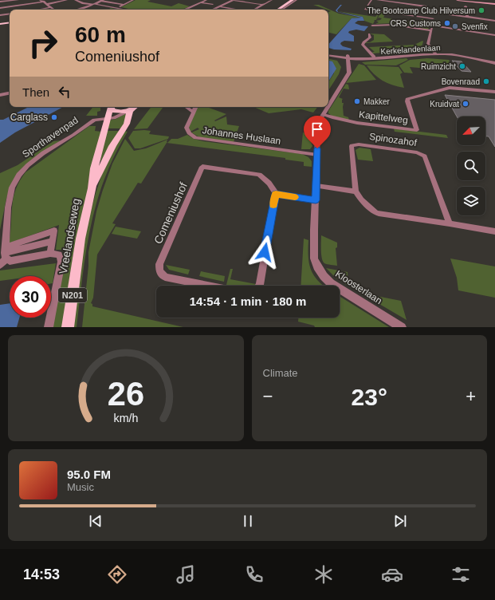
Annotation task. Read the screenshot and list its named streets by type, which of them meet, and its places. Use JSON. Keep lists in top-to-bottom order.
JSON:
{
  "streets": {
    "main road": ["Vreelandseweg", "N201"],
    "street": [
      "Kerkelandenlaan",
      "Kapittelweg",
      "Johannes Huslaan",
      "Sporthavenpad",
      "Spinozahof",
      "Comeniushof",
      "Kloosterlaan"
    ]
  },
  "crossings": [
    ["Kerkelandenlaan", "Kloosterlaan"],
    ["Kapittelweg", "Kloosterlaan"],
    ["Johannes Huslaan", "Kloosterlaan"],
    ["Sporthavenpad", "Vreelandseweg"]
  ],
  "places": [
    "The Bootcamp Club Hilversum",
    "CRS Customs",
    "Svenfix",
    "Ruimzicht",
    "Bovenraad",
    "Makker",
    "Kruidvat",
    "Carglass"
  ],
  "north": "bottom left",
  "page": {
    "turn": ["60 m", "Comeniushof"],
    "then": "Then",
    "limit": "30",
    "trip": "14:54 · 1 min · 180 m",
    "tile": "Climate",
    "heat": ["−", "23°", "+"],
    "song": ["95.0 FM", "Music"],
    "tabs": "14:53",
    "gauge": ["26", "km/h"]
  }
}
